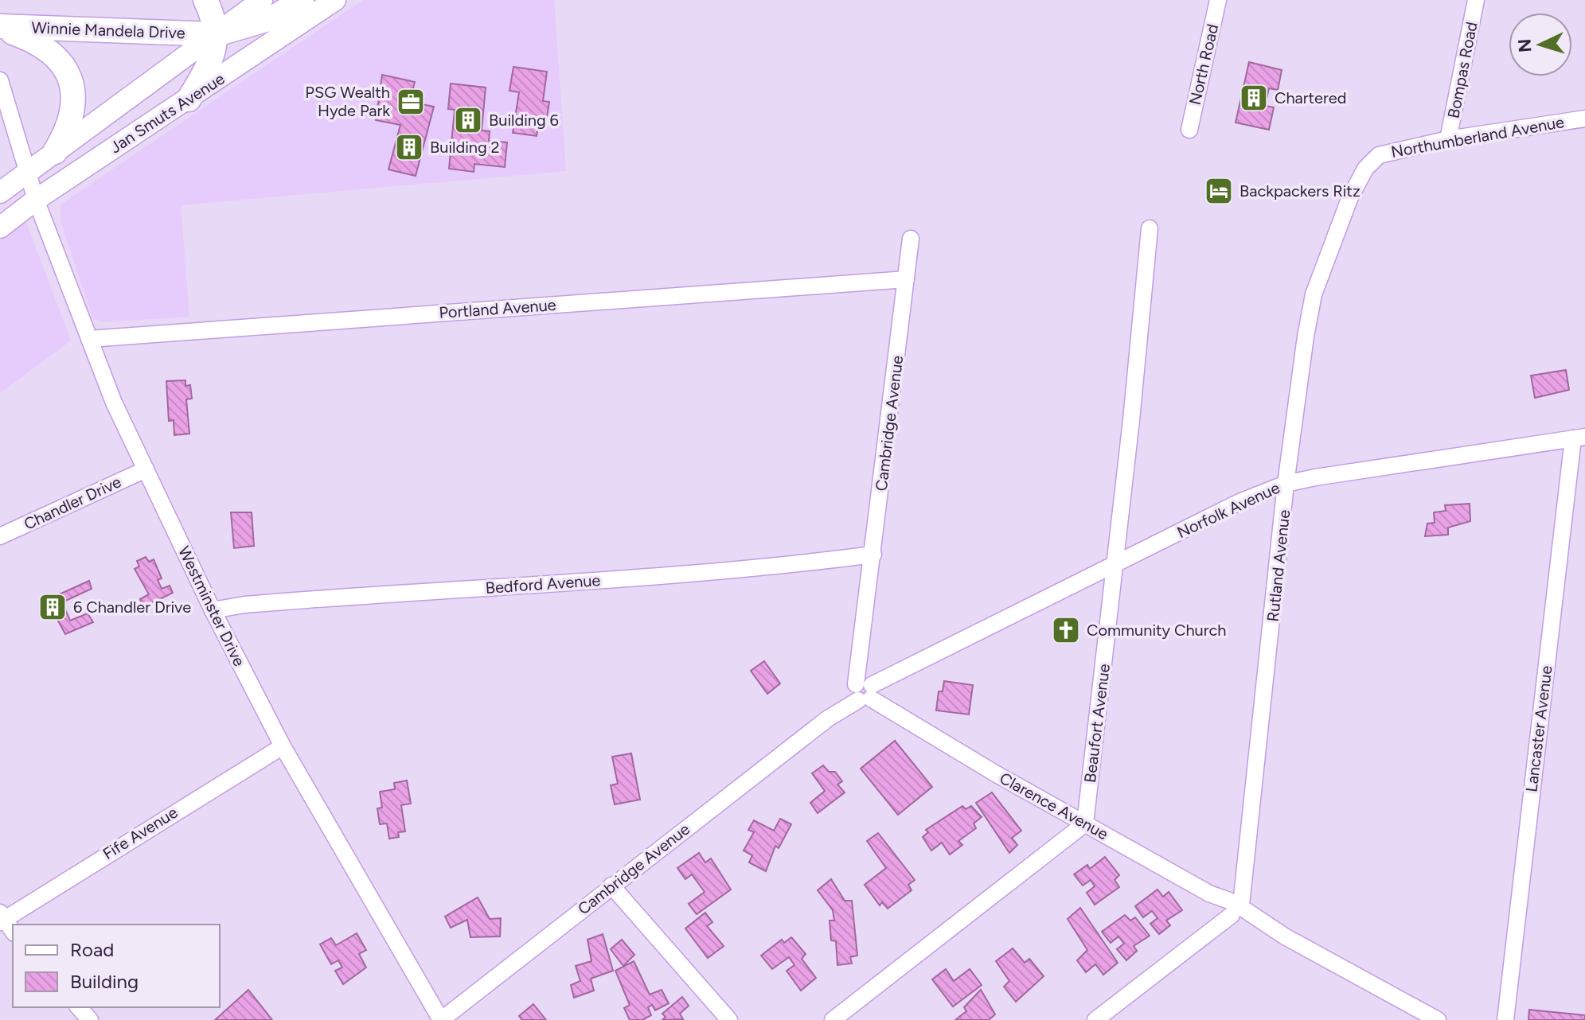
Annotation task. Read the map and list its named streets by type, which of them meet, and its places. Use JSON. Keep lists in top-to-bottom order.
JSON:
{
  "streets": {
    "main road": ["Winnie Mandela Drive", "Jan Smuts Avenue"],
    "street": [
      "North Road",
      "Bompas Road",
      "Northumberland Avenue",
      "Portland Avenue",
      "Cambridge Avenue",
      "Chandler Drive",
      "Norfolk Avenue",
      "Rutland Avenue",
      "Bedford Avenue",
      "Westminster Drive",
      "Beaufort Avenue",
      "Lancaster Avenue",
      "Clarence Avenue",
      "Fife Avenue"
    ]
  },
  "crossings": [
    ["Winnie Mandela Drive", "Jan Smuts Avenue"],
    ["Bompas Road", "Northumberland Avenue"],
    ["Jan Smuts Avenue", "Westminster Drive"],
    ["Northumberland Avenue", "Rutland Avenue"],
    ["Portland Avenue", "Cambridge Avenue"],
    ["Portland Avenue", "Westminster Drive"],
    ["Cambridge Avenue", "Norfolk Avenue"],
    ["Cambridge Avenue", "Bedford Avenue"],
    ["Cambridge Avenue", "Westminster Drive"],
    ["Cambridge Avenue", "Clarence Avenue"],
    ["Chandler Drive", "Westminster Drive"],
    ["Norfolk Avenue", "Rutland Avenue"],
    ["Norfolk Avenue", "Beaufort Avenue"],
    ["Norfolk Avenue", "Lancaster Avenue"],
    ["Norfolk Avenue", "Clarence Avenue"],
    ["Rutland Avenue", "Clarence Avenue"],
    ["Bedford Avenue", "Westminster Drive"],
    ["Westminster Drive", "Fife Avenue"],
    ["Beaufort Avenue", "Clarence Avenue"]
  ],
  "places": {
    "building": [
      "Chartered",
      "Building 6",
      "Building 2",
      "6 Chandler Drive"
    ],
    "office": ["PSG Wealth Hyde Park"],
    "hotel": ["Backpackers Ritz"],
    "church": ["Community Church"]
  },
  "legend": ["Road", "Building"],
  "north": "left"
}
